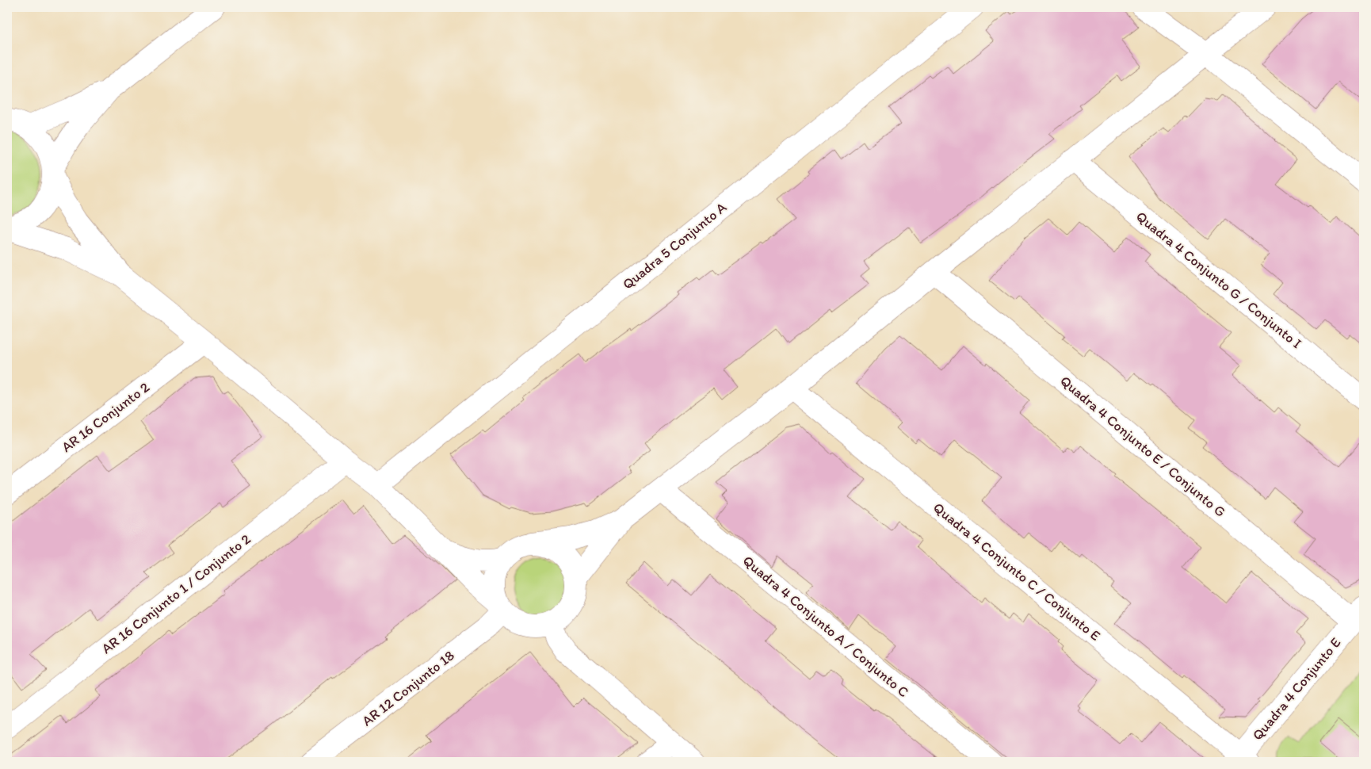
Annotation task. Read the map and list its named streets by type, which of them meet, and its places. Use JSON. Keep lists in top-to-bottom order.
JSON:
{
  "streets": {
    "street": [
      "Quadra 5 Conjunto A",
      "Quadra 4 Conjunto G / Conjunto I",
      "AR 16 Conjunto 2",
      "Quadra 4 Conjunto E / Conjunto G",
      "Quadra 4 Conjunto C / Conjunto E",
      "AR 16 Conjunto 1 / Conjunto 2",
      "Quadra 4 Conjunto A / Conjunto C",
      "AR 12 Conjunto 18",
      "Quadra 4 Conjunto E"
    ]
  },
  "crossings": [
    ["Quadra 4 Conjunto E / Conjunto G", "Quadra 4 Conjunto E"],
    ["Quadra 4 Conjunto C / Conjunto E", "Quadra 4 Conjunto E"]
  ]
}
